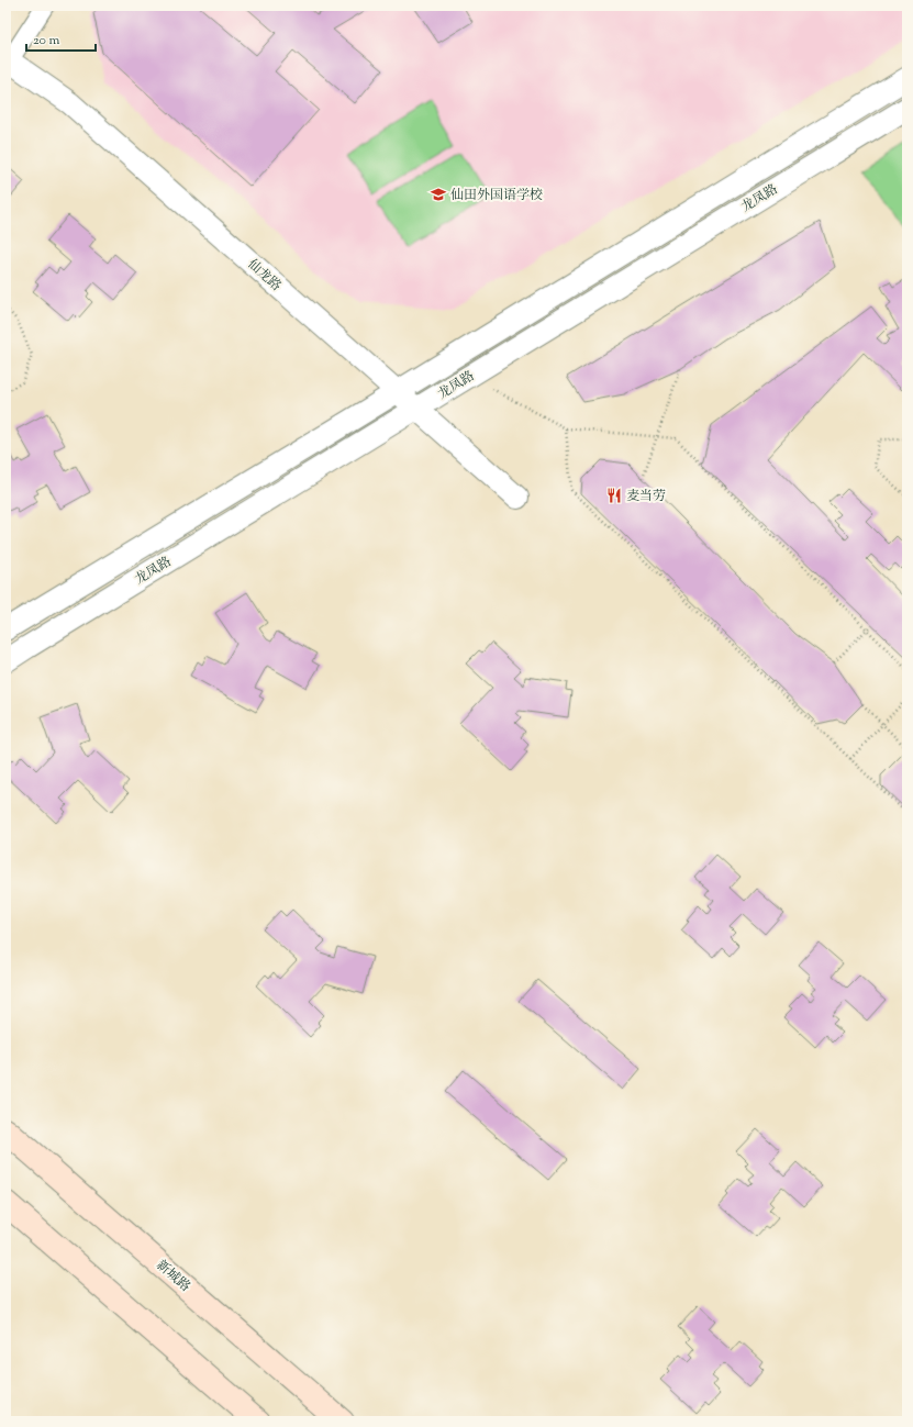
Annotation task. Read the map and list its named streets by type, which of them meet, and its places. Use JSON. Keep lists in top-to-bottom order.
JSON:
{
  "streets": {
    "main road": ["新城路"],
    "street": ["龙凤路", "仙龙路"]
  },
  "crossings": [
    ["龙凤路", "仙龙路"]
  ],
  "places": {
    "school or university": ["仙田外国语学校"],
    "restaurant": ["麦当劳"]
  },
  "scale_bar": "20 m"
}
